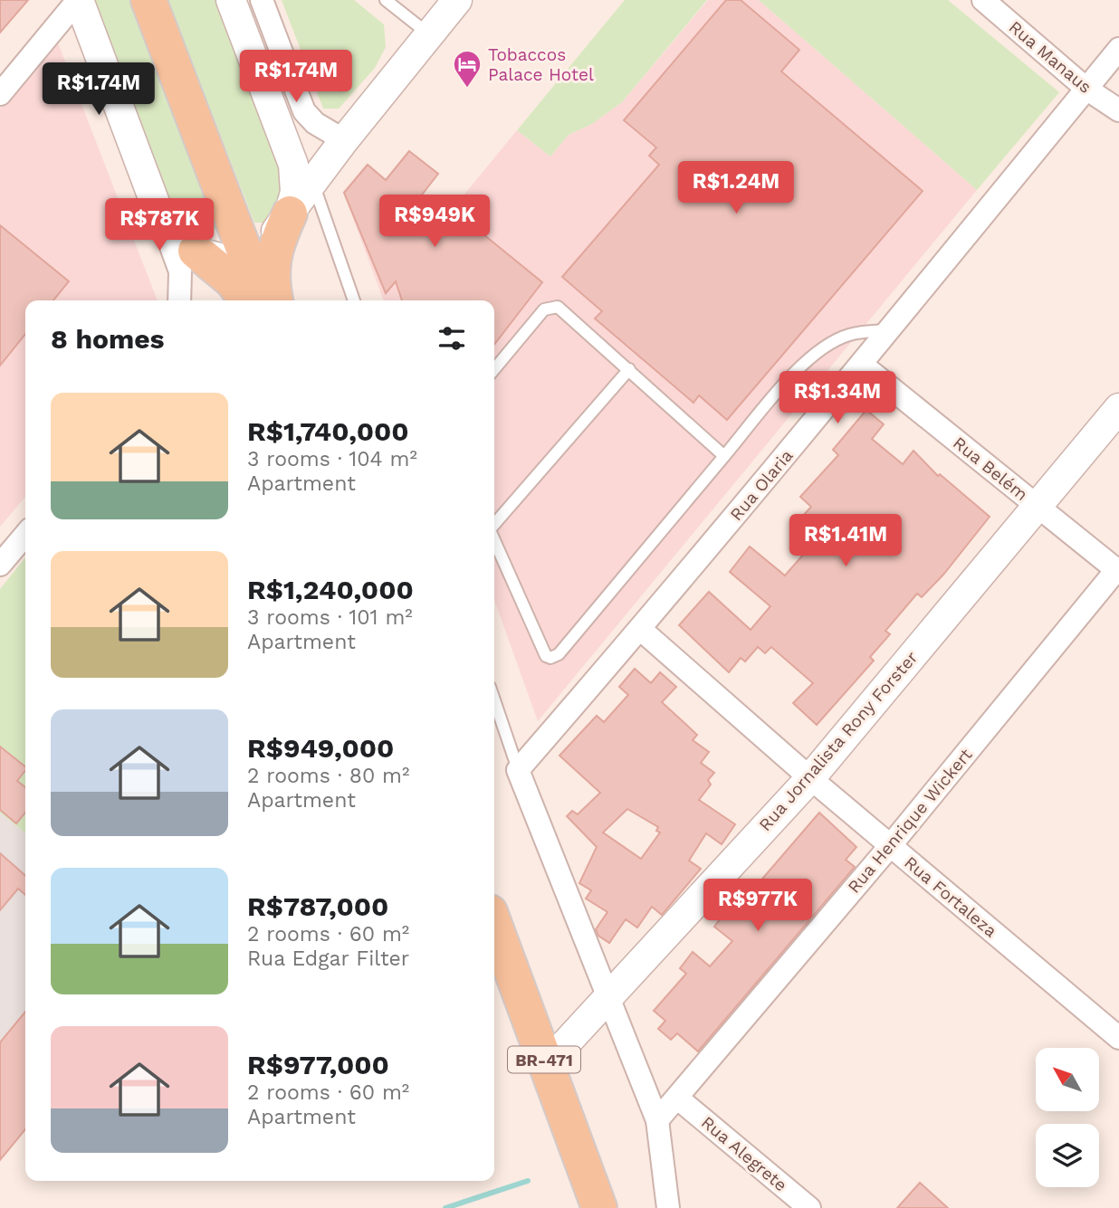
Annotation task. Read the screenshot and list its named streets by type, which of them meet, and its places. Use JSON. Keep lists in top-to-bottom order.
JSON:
{
  "streets": {
    "main road": ["BR-471"],
    "street": [
      "Rua Manaus",
      "Rua Belém",
      "Rua Olaria",
      "Rua Jornalista Rony Forster",
      "Rua Henrique Wickert",
      "Rua Fortaleza",
      "Rua Alegrete"
    ]
  },
  "crossings": [
    ["Rua Manaus", "Rua Olaria"],
    ["Rua Belém", "Rua Olaria"],
    ["Rua Belém", "Rua Jornalista Rony Forster"],
    ["Rua Belém", "Rua Henrique Wickert"],
    ["Rua Olaria", "Rua Fortaleza"],
    ["Rua Jornalista Rony Forster", "Rua Fortaleza"],
    ["Rua Jornalista Rony Forster", "BR-471"],
    ["Rua Henrique Wickert", "Rua Fortaleza"],
    ["Rua Henrique Wickert", "Rua Alegrete"]
  ],
  "places": {
    "hotel": ["Tobaccos Palace Hotel"]
  },
  "north": "top left",
  "page": {
    "price": [
      "R$1.74M",
      "R$1.74M",
      "R$1.24M",
      "R$949K",
      "R$787K",
      "R$1.34M",
      "R$1.41M",
      "R$977K"
    ],
    "heading": "8 homes",
    "list": [
      {
        "name": "R$1,740,000",
        "note": "3 rooms · 104 m² · Apartment"
      },
      {
        "name": "R$1,240,000",
        "note": "3 rooms · 101 m² · Apartment"
      },
      {
        "name": "R$949,000",
        "note": "2 rooms · 80 m² · Apartment"
      },
      {
        "name": "R$787,000",
        "note": "2 rooms · 60 m² · Rua Edgar Filter"
      },
      {
        "name": "R$977,000",
        "note": "2 rooms · 60 m² · Apartment"
      }
    ]
  }
}
